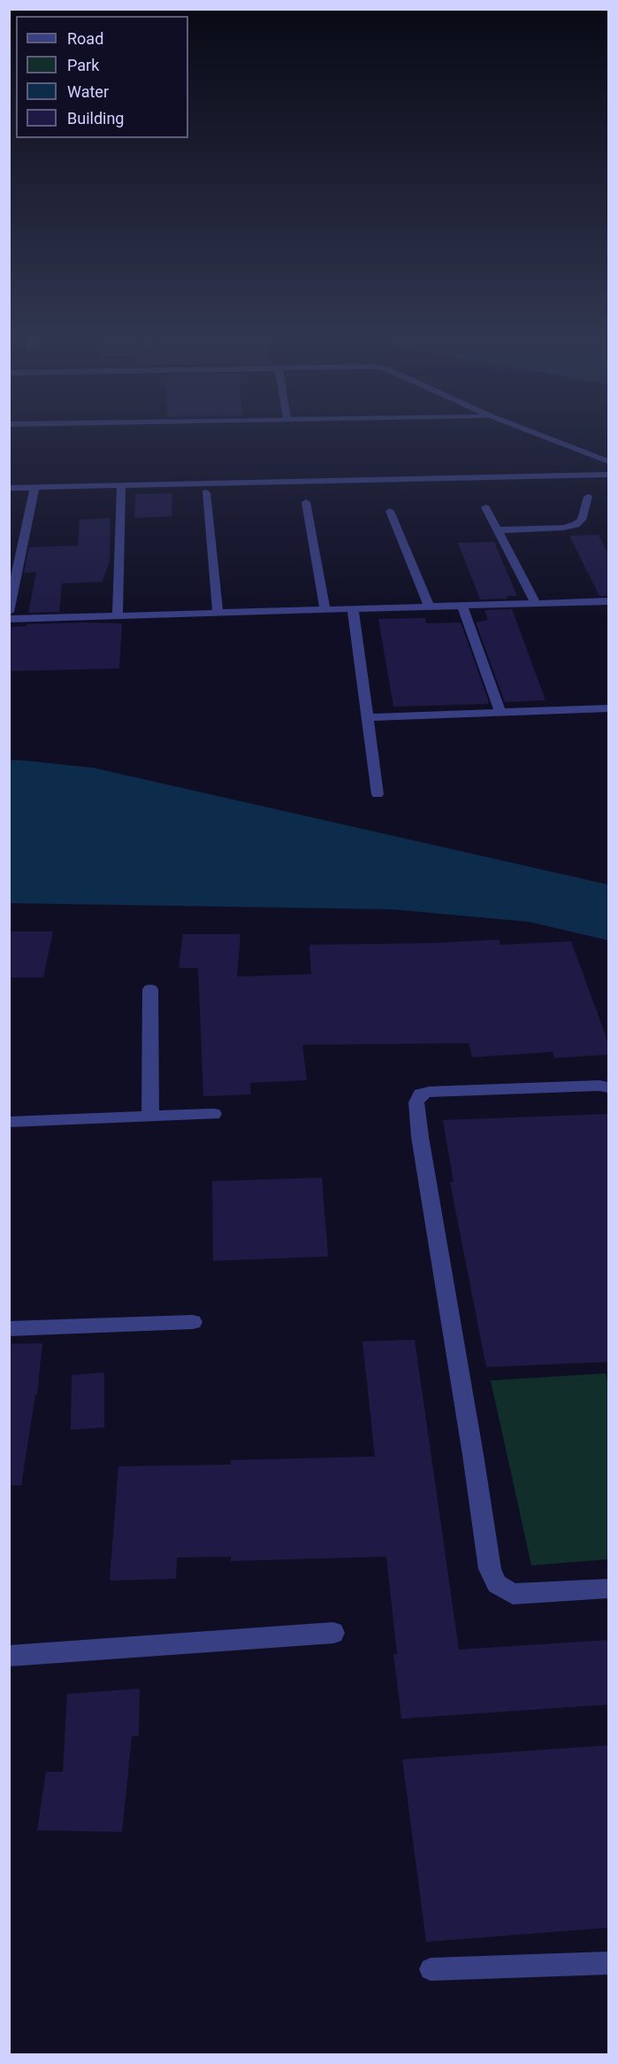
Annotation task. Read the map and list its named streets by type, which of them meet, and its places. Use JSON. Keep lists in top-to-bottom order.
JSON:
{
  "legend": [
    "Road",
    "Park",
    "Water",
    "Building"
  ]
}
